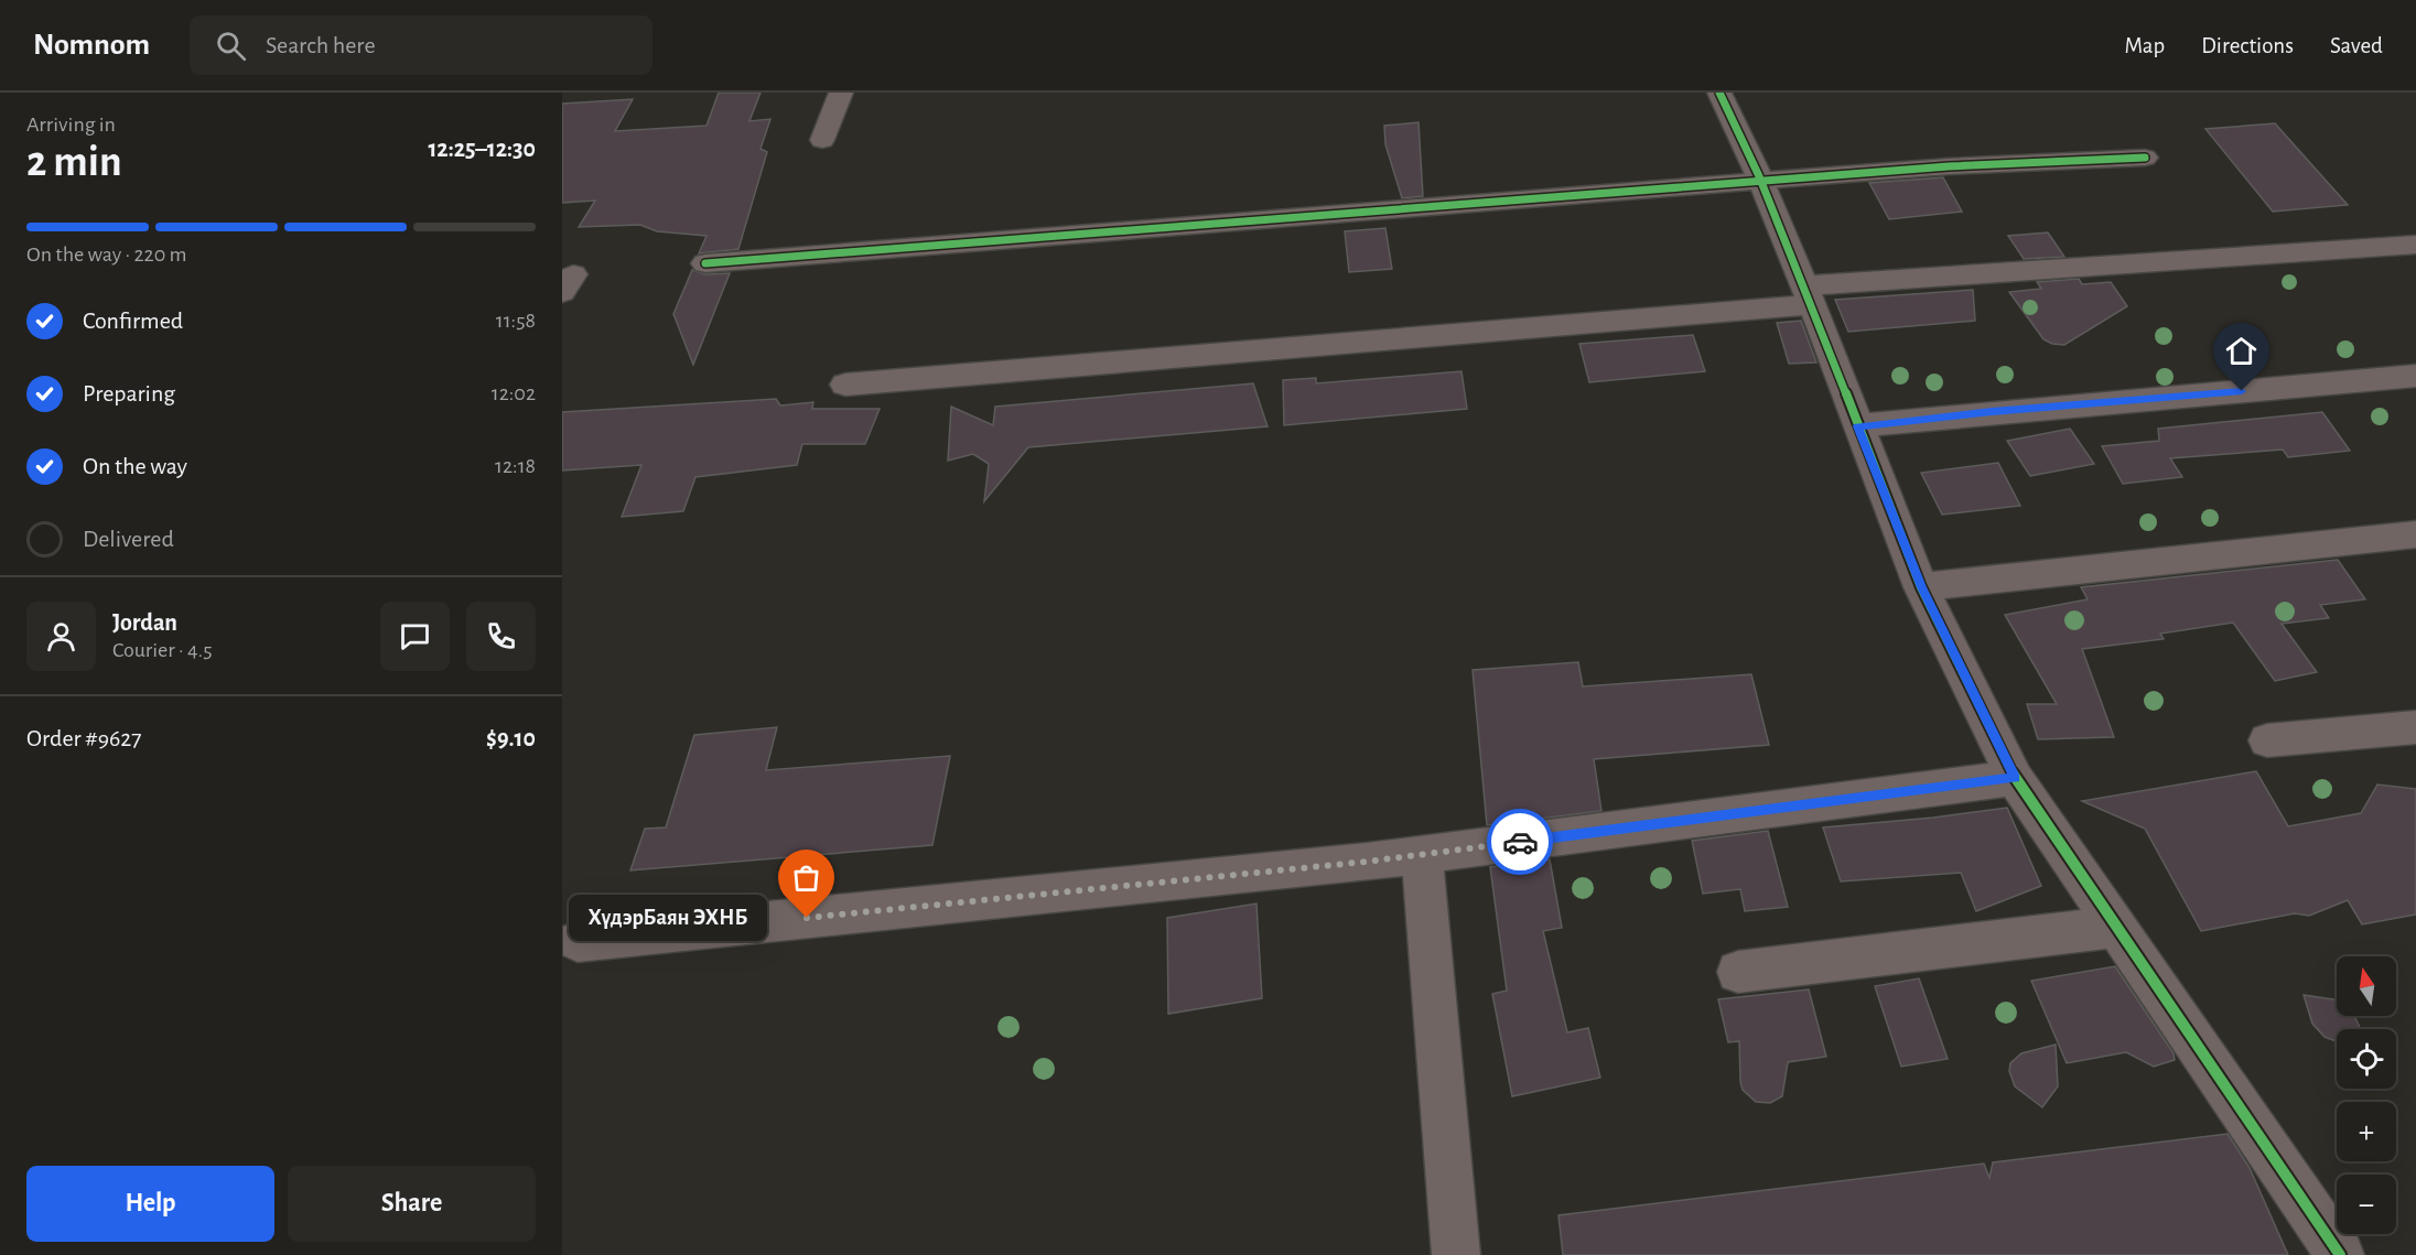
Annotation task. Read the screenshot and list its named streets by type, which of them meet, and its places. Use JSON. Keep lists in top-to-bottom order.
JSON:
{
  "places": ["ХүдэрБаян ЭХНБ"],
  "north": "top",
  "page": {
    "header": "Nomnom",
    "search": "Search here",
    "nav": ["Map", "Directions", "Saved"],
    "heading": ["2 min", "Arriving in", "12:25–12:30"],
    "panel": [
      "Jordan",
      "Courier · 4.5",
      "Order #9627",
      "$9.10"
    ],
    "bar": "On the way · 220 m",
    "list": [
      ["Confirmed", "11:58"],
      ["Preparing", "12:02"],
      ["On the way", "12:18"],
      "Delivered"
    ],
    "bubble": "ХүдэрБаян ЭХНБ",
    "map_buttons": ["+", "−"],
    "buttons": ["Help", "Share"]
  }
}
